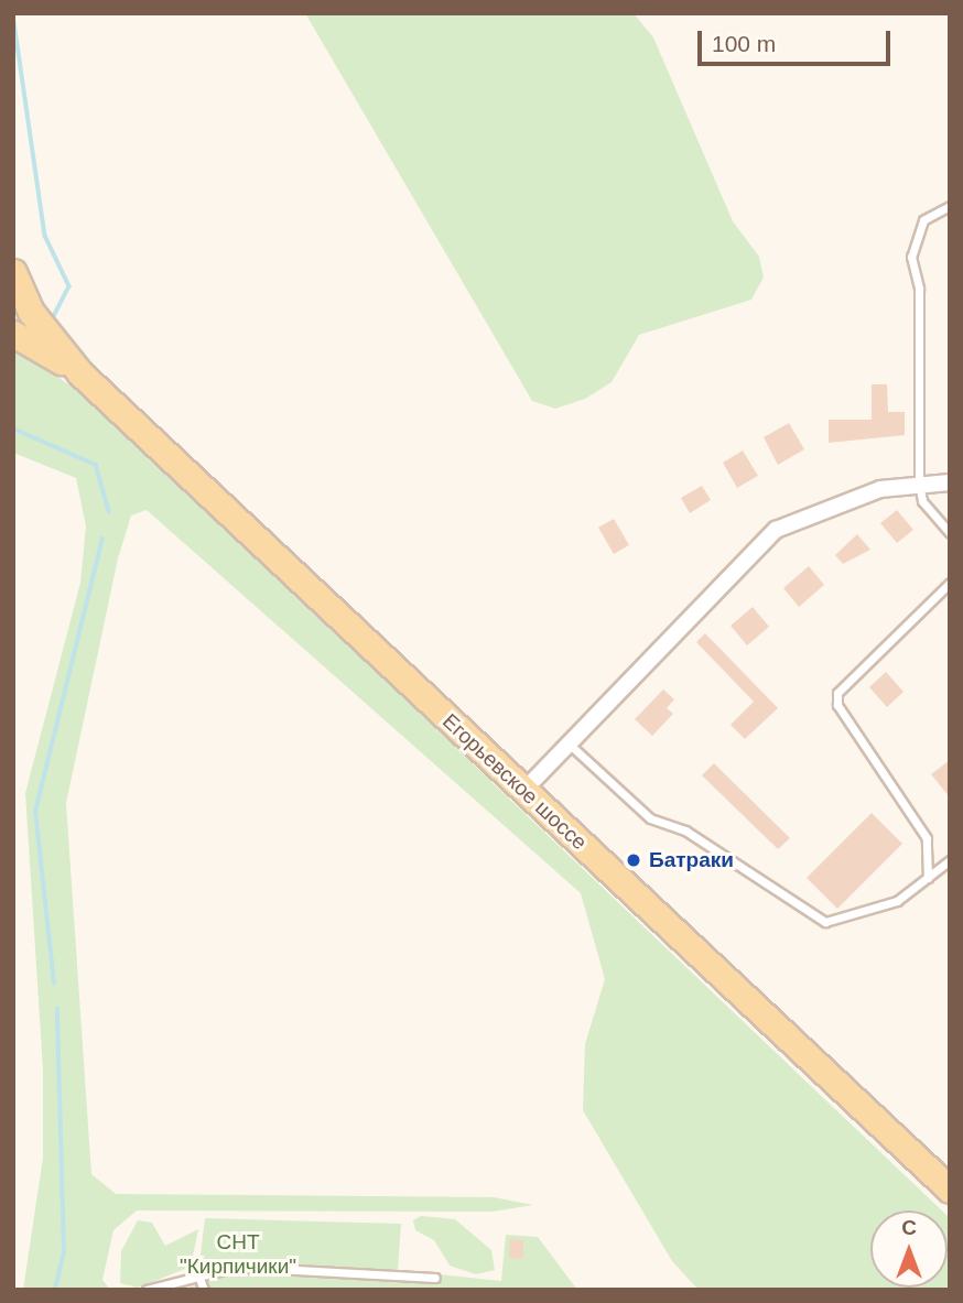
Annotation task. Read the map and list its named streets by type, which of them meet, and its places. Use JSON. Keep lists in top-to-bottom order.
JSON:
{
  "streets": {
    "main road": ["Егорьевское шоссе"]
  },
  "parks": ["СНТ \"Кирпичики\""],
  "places": ["Батраки"],
  "scale_bar": "100 m",
  "north": "top"
}
